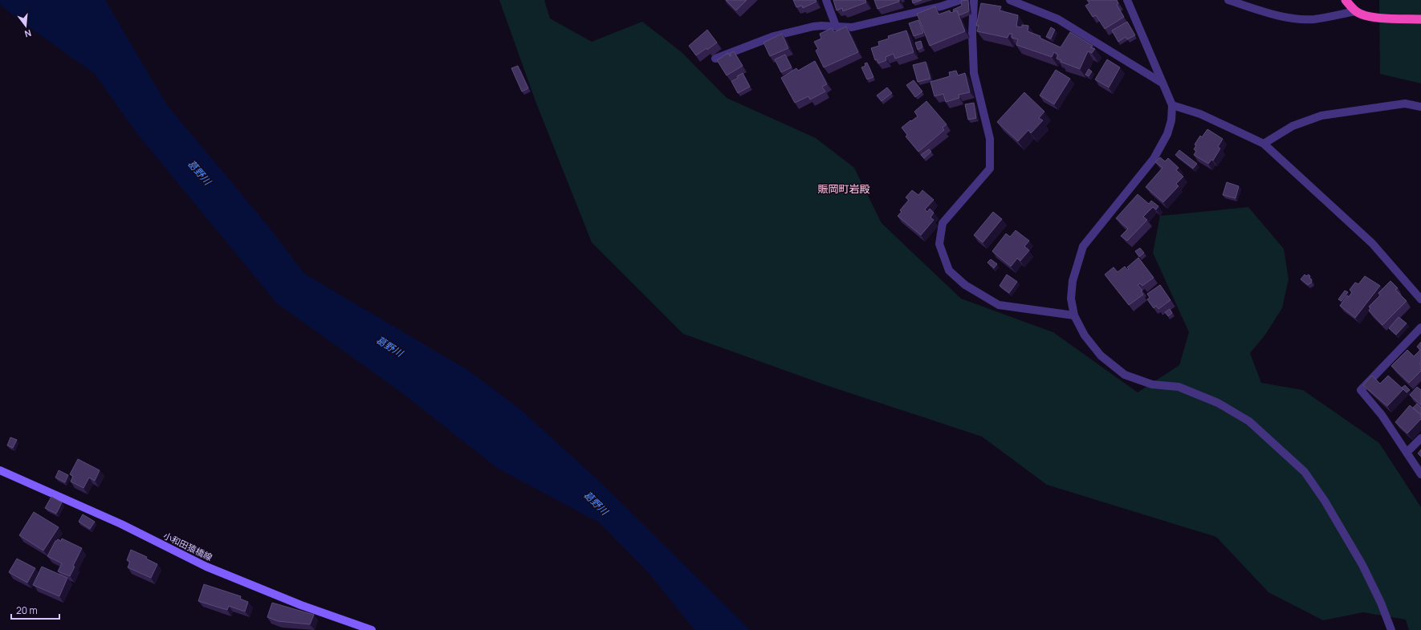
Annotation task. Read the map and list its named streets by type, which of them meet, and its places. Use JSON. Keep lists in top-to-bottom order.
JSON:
{
  "streets": {
    "main road": ["小和田猿橋線"]
  },
  "districts": ["賑岡町岩殿"],
  "water": ["葛野川"],
  "scale_bar": "20 m",
  "north": "bottom"
}
